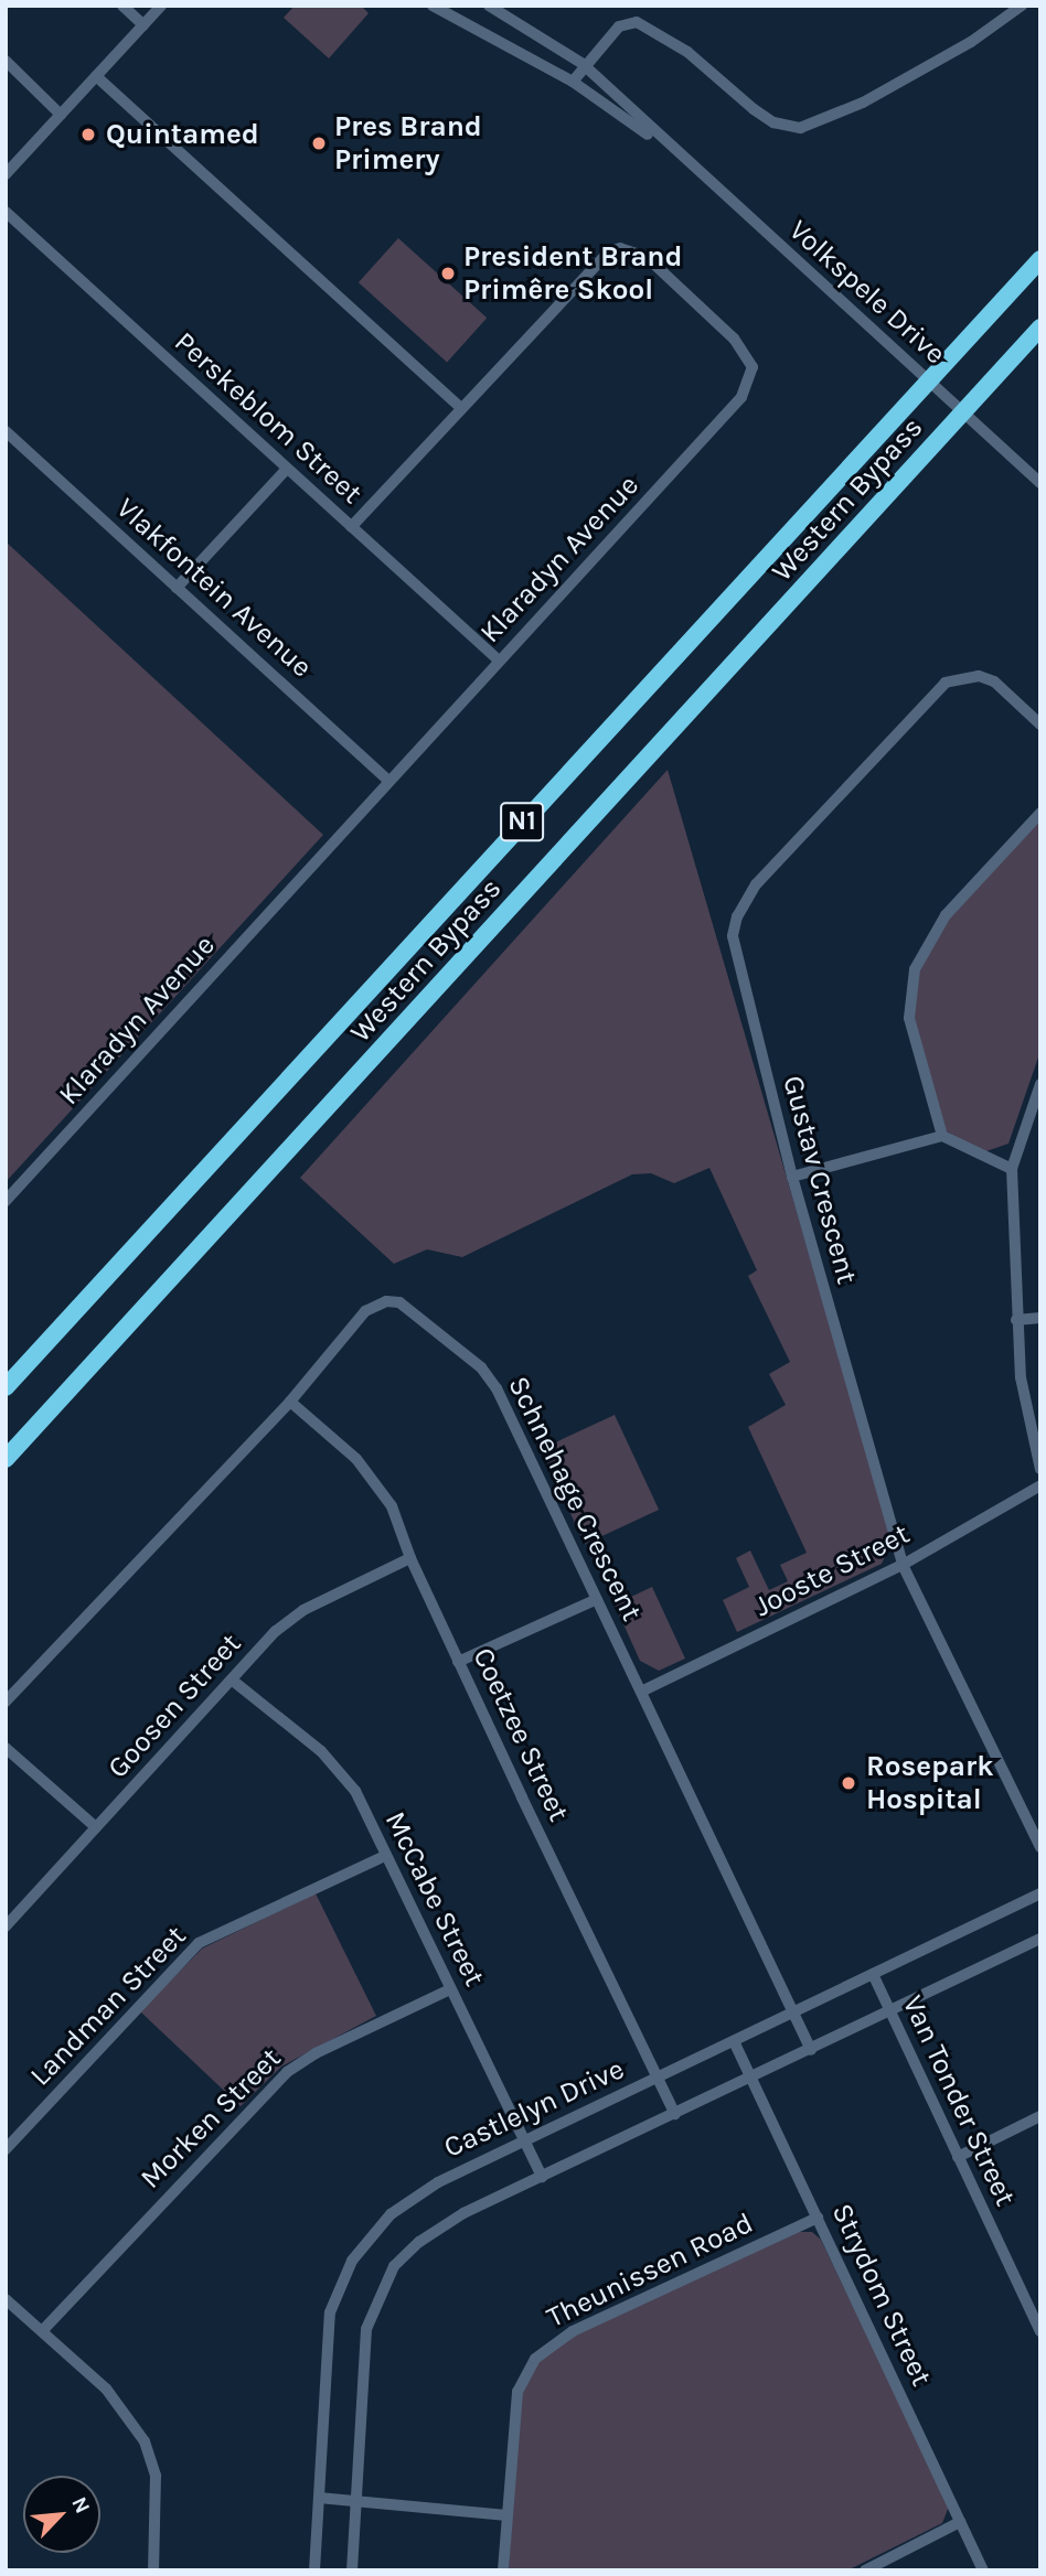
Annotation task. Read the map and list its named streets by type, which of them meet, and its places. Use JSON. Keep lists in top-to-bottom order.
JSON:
{
  "streets": {
    "highway": ["Western Bypass", "N1"],
    "street": [
      "Volkspele Drive",
      "Perskeblom Street",
      "Klaradyn Avenue",
      "Vlakfontein Avenue",
      "Gustav Crescent",
      "Schnehage Crescent",
      "Jooste Street",
      "Goosen Street",
      "Coetzee Street",
      "McCabe Street",
      "Landman Street",
      "Van Tonder Street",
      "Castlelyn Drive",
      "Morken Street",
      "Theunissen Road",
      "Strydom Street"
    ]
  },
  "crossings": [
    ["Perskeblom Street", "Klaradyn Avenue"],
    ["Klaradyn Avenue", "Vlakfontein Avenue"],
    ["Gustav Crescent", "Jooste Street"],
    ["Schnehage Crescent", "Jooste Street"],
    ["Schnehage Crescent", "Coetzee Street"],
    ["Schnehage Crescent", "Castlelyn Drive"],
    ["Goosen Street", "Coetzee Street"],
    ["Goosen Street", "McCabe Street"],
    ["Coetzee Street", "Castlelyn Drive"],
    ["McCabe Street", "Landman Street"],
    ["McCabe Street", "Castlelyn Drive"],
    ["McCabe Street", "Morken Street"],
    ["Van Tonder Street", "Castlelyn Drive"],
    ["Castlelyn Drive", "Strydom Street"],
    ["Theunissen Road", "Strydom Street"]
  ],
  "places": [
    "Quintamed",
    "Pres Brand Primery",
    "President Brand Primêre Skool",
    "Rosepark Hospital"
  ],
  "north": "top right"
}
